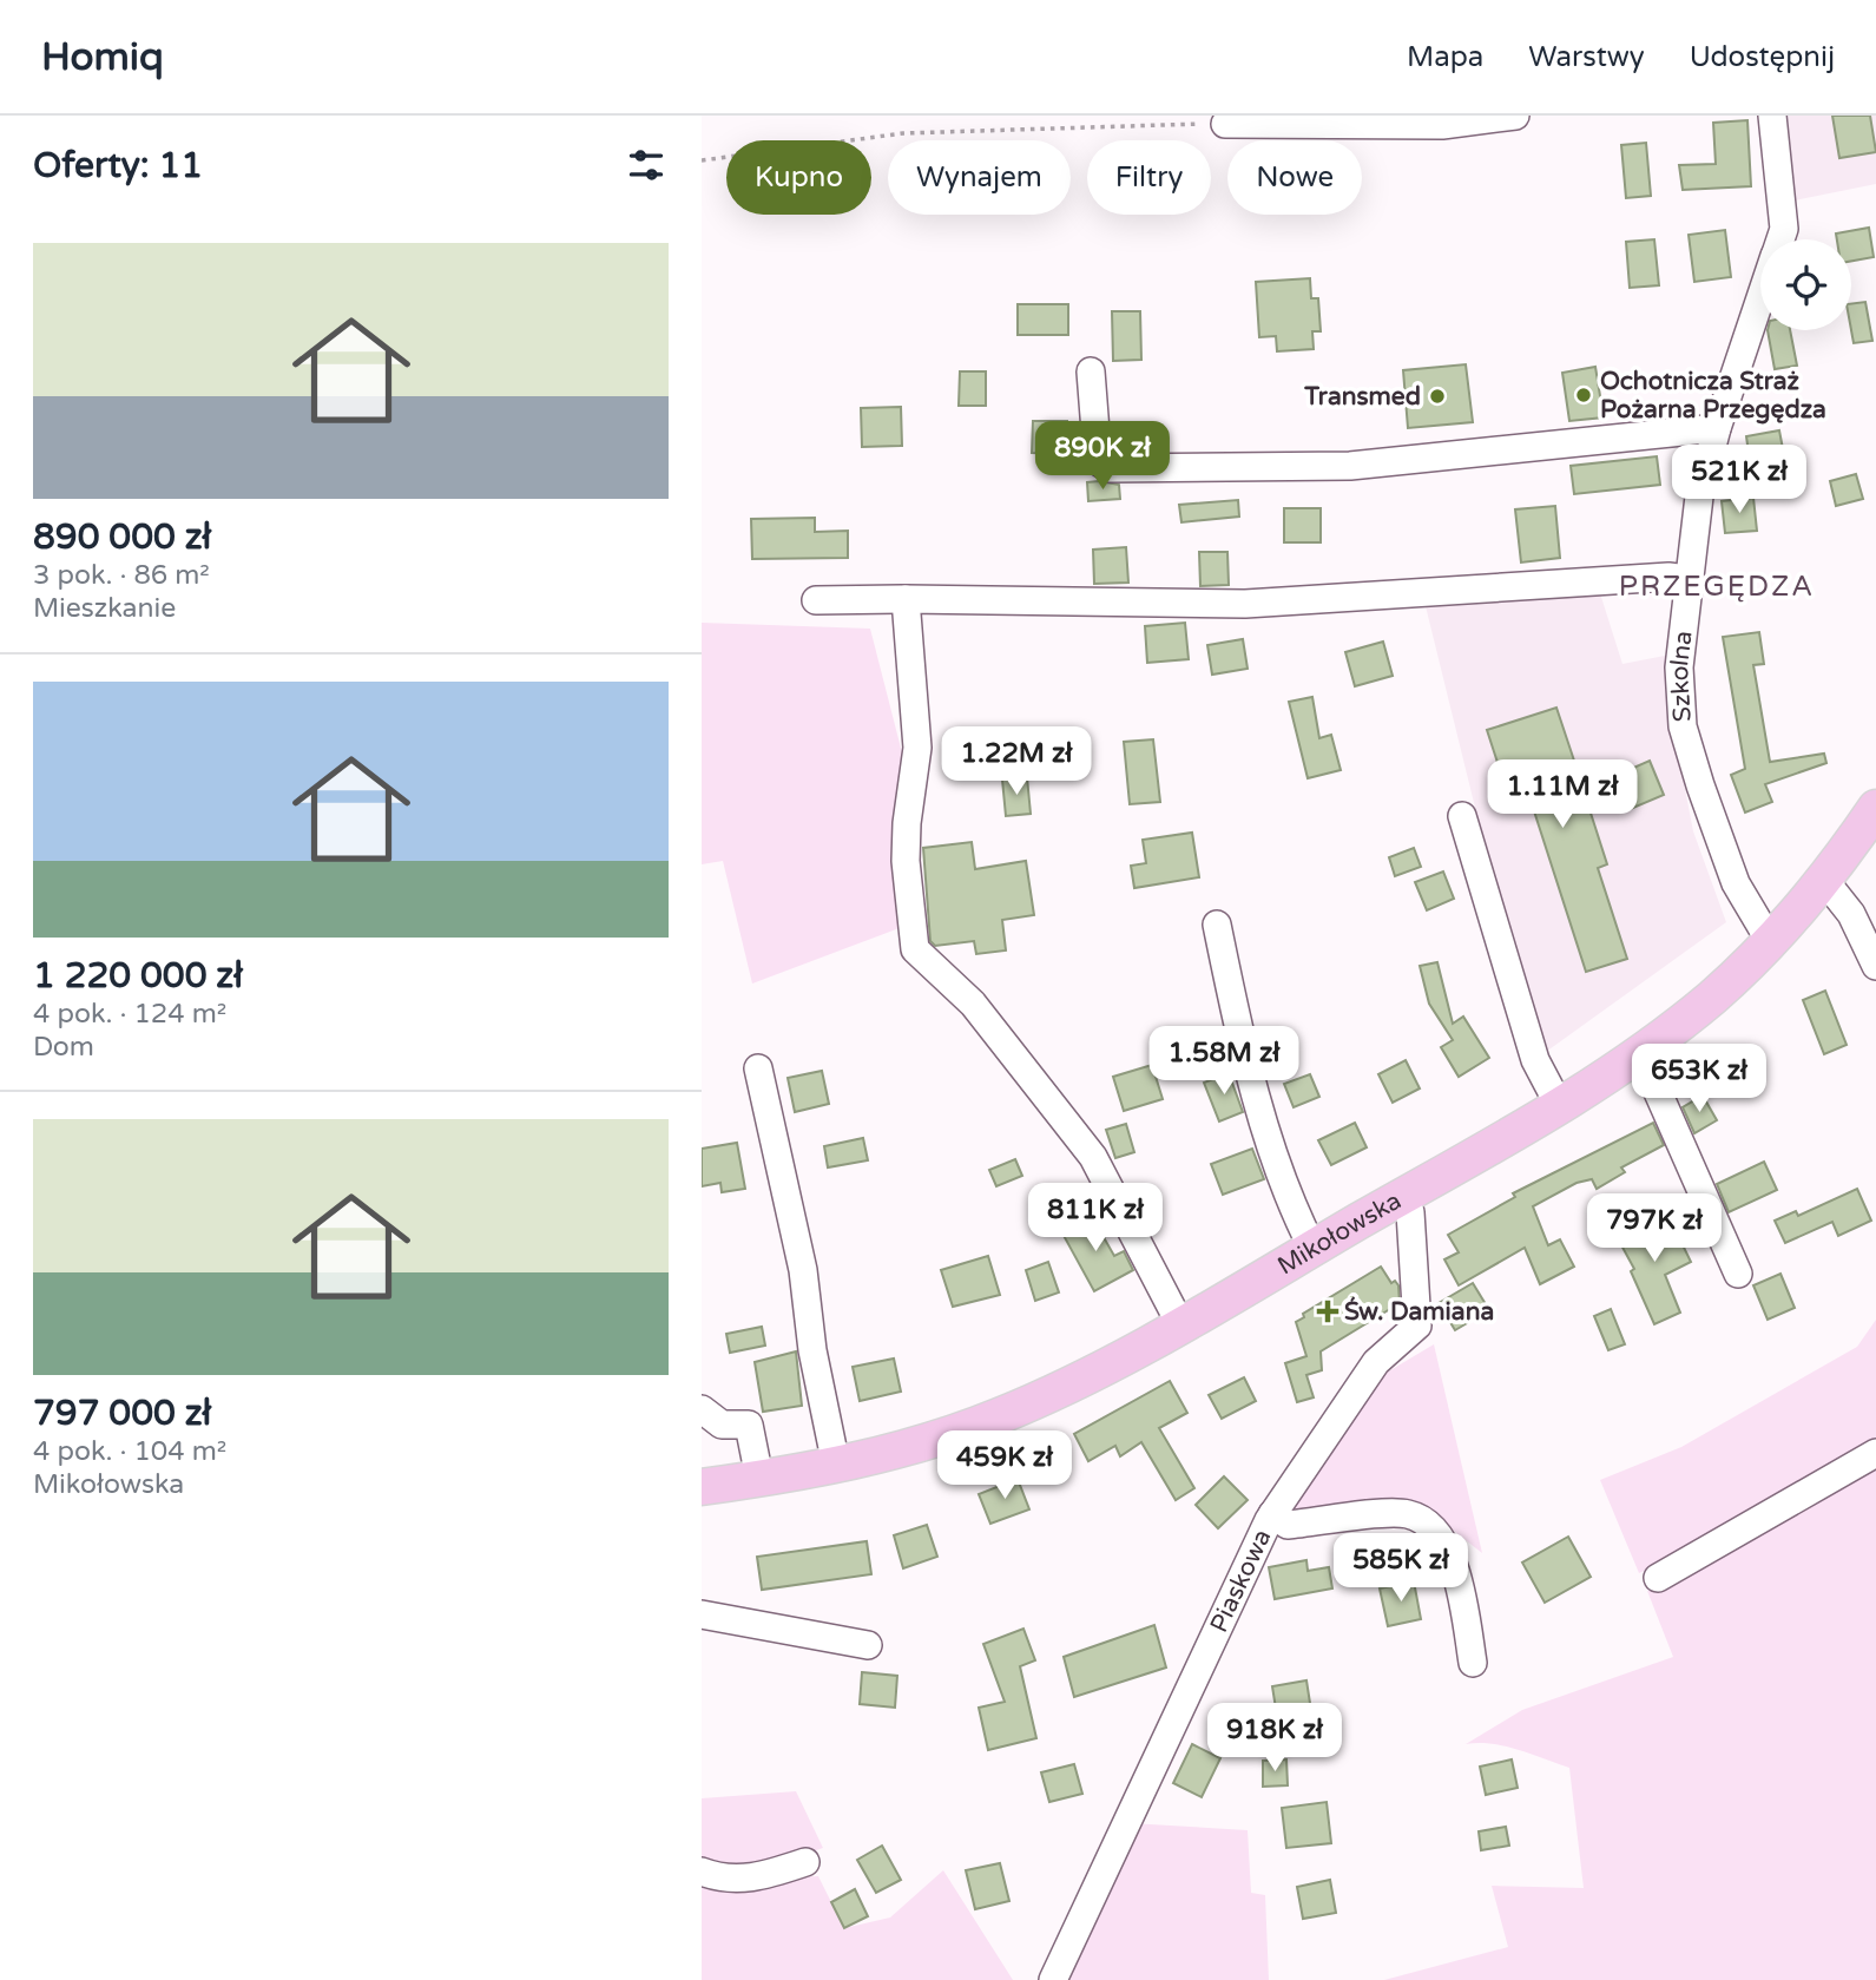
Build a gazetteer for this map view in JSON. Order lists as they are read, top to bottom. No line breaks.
{"streets":{"main road":["Mikołowska"],"street":["Szkolna","Piaskowa"]},"crossings":[["Szkolna","Mikołowska"],["Mikołowska","Piaskowa"]],"districts":["PRZEGĘDZA"],"places":{"other":["Ochotnicza Straż Pożarna Przegędza","Transmed"],"health":["Św. Damiana"]},"page":{"header":"Homiq","nav":["Mapa","Warstwy","Udostępnij"],"heading":"Oferty: 11","chip":["Kupno","Wynajem","Filtry","Nowe"],"list":[{"name":"890 000 zł","note":"3 pok. · 86 m² · Mieszkanie"},{"name":"1 220 000 zł","note":"4 pok. · 124 m² · Dom"},{"name":"797 000 zł","note":"4 pok. · 104 m² · Mikołowska"}],"price":["890K zł","521K zł","1.22M zł","1.11M zł","1.58M zł","653K zł","811K zł","797K zł","459K zł","585K zł","918K zł"]}}
